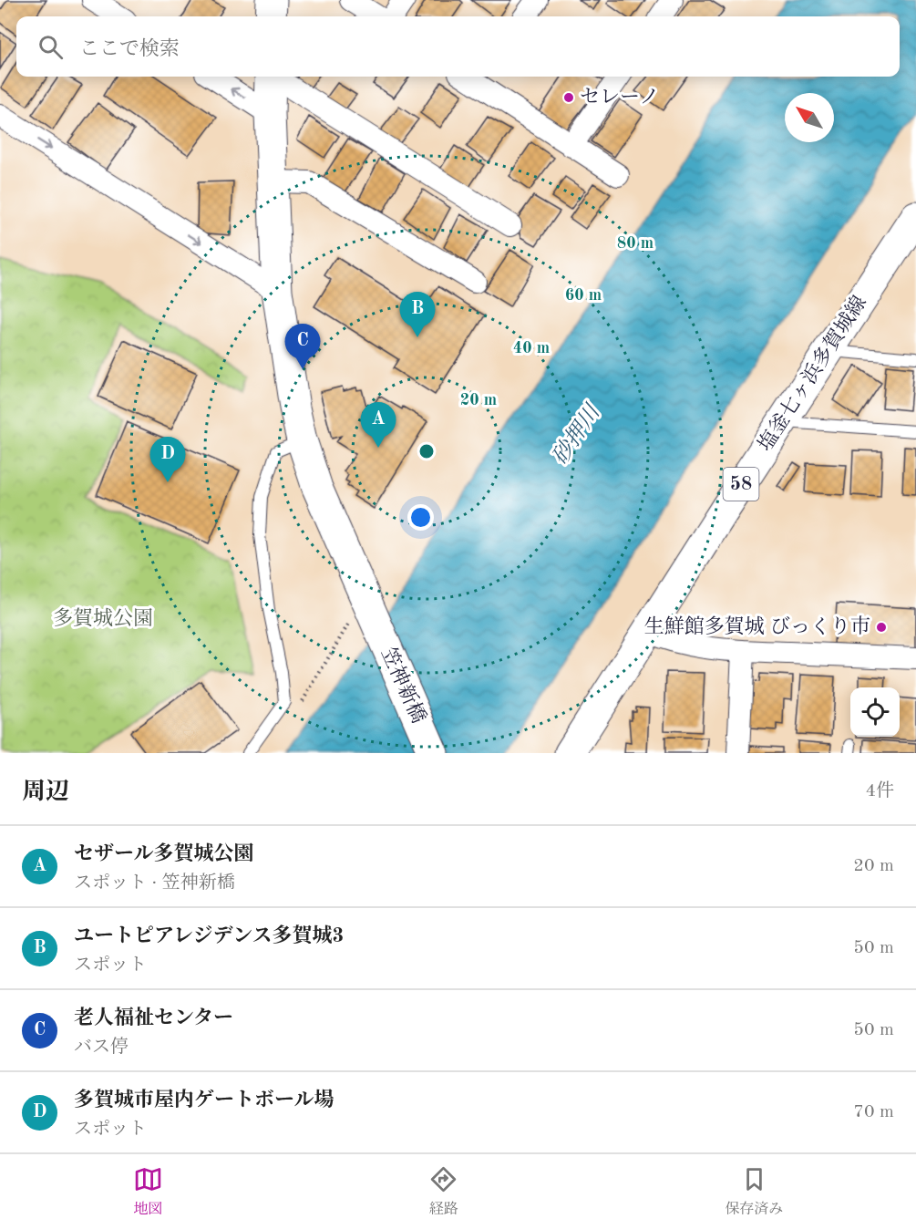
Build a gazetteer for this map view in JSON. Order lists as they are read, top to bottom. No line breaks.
{"streets":{"street":["塩釜七ヶ浜多賀城線","58","笠神新橋"]},"water":["砂押川"],"parks":["多賀城公園"],"places":["セレーノ","生鮮館多賀城 びっくり市"],"north":"top left","page":{"search":"ここで検索","pins":["B","C","A","D"],"heading":["周辺","4件"],"list":[{"mark":"A","name":"セザール多賀城公園","note":"スポット · 笠神新橋","value":"20 m"},{"mark":"B","name":"ユートピアレジデンス多賀城3","note":"スポット","value":"50 m"},{"mark":"C","name":"老人福祉センター","note":"バス停","value":"50 m"},{"mark":"D","name":"多賀城市屋内ゲートボール場","note":"スポット","value":"70 m"}],"nav":["地図","経路","保存済み"]},"rings":["80 m","60 m","40 m","20 m"]}
